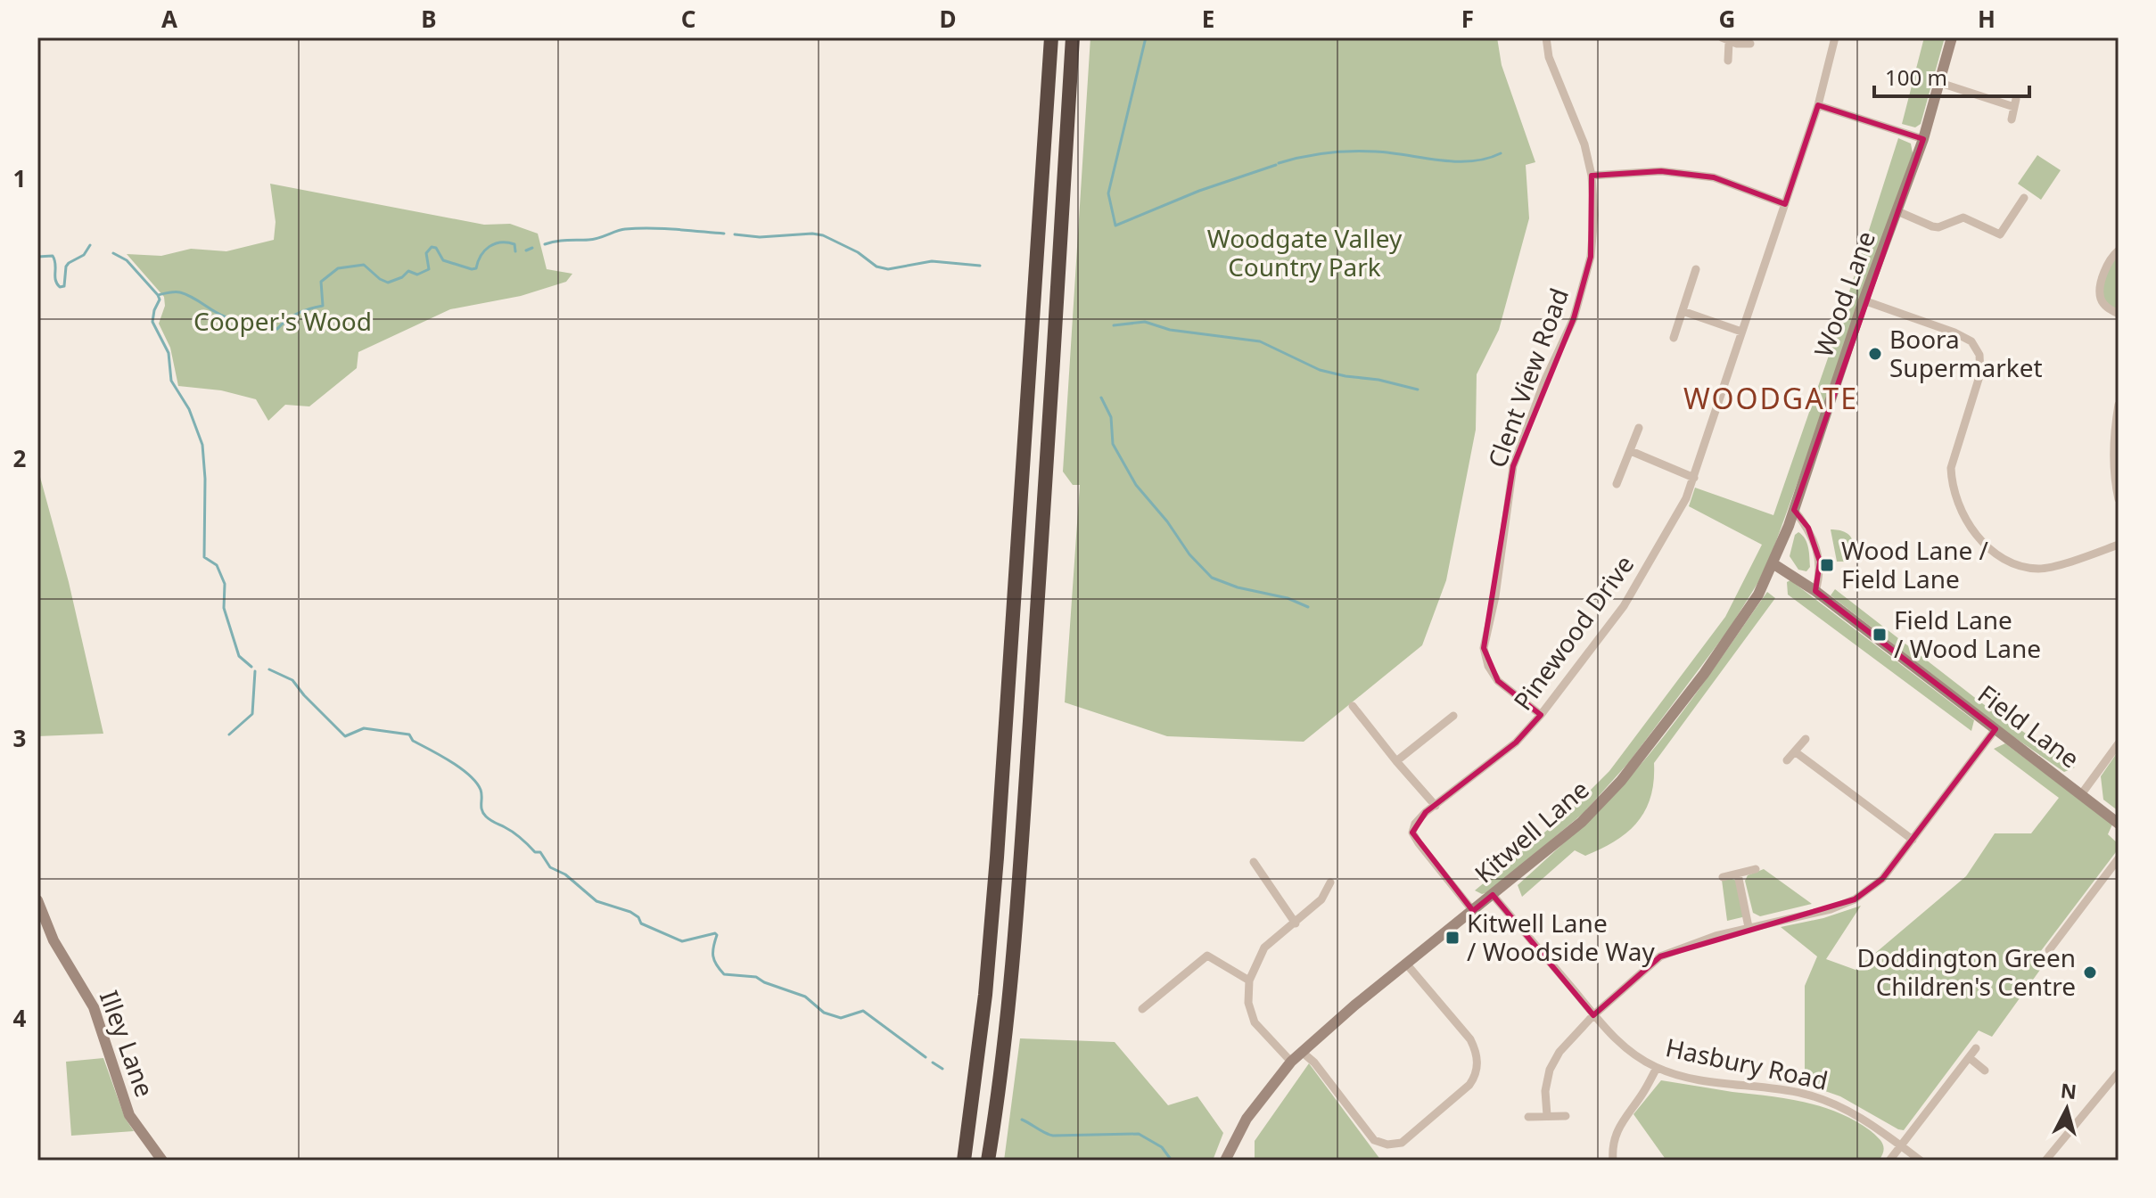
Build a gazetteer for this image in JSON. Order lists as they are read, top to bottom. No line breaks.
{"streets":{"street":["Wood Lane","Clent View Road","Pinewood Drive","Field Lane","Kitwell Lane","Illey Lane","Hasbury Road"]},"crossings":[["Wood Lane","Field Lane"],["Wood Lane","Kitwell Lane"],["Clent View Road","Pinewood Drive"],["Pinewood Drive","Kitwell Lane"],["Field Lane","Kitwell Lane"],["Kitwell Lane","Hasbury Road"]],"districts":["WOODGATE"],"parks":["Woodgate Valley Country Park","Cooper's Wood"],"places":{"other":["Boora Supermarket","Doddington Green Children's Centre"],"transit":["Wood Lane / Field Lane","Field Lane / Wood Lane","Kitwell Lane / Woodside Way"]},"scale_bar":"100 m","north":"top","grid":{"columns":["A","B","C","D","E","F","G","H"],"rows":["1","2","3","4"]}}
